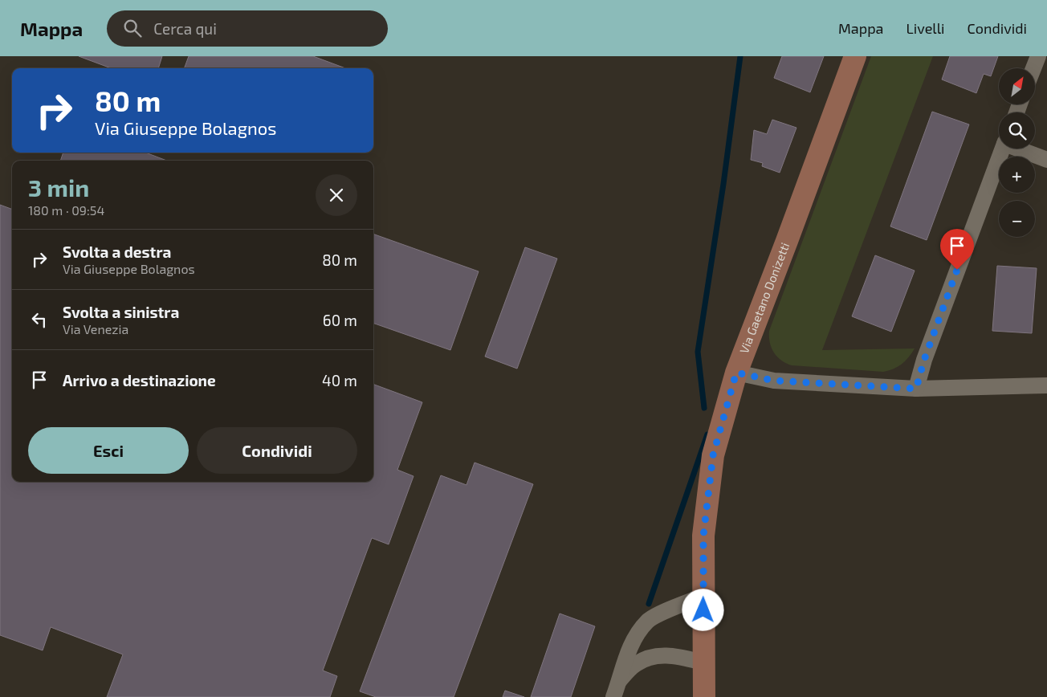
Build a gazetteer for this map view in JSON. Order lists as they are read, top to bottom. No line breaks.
{"streets":{"main road":["Via Gaetano Donizetti"]},"north":"top right","page":{"header":"Mappa","search":"Cerca qui","nav":["Mappa","Livelli","Condividi"],"map_buttons":["+","−"],"turn":["80 m","Via Giuseppe Bolagnos"],"heading":["3 min","180 m · 09:54"],"list":[{"name":"Svolta a destra","note":"Via Giuseppe Bolagnos","value":"80 m"},{"name":"Svolta a sinistra","note":"Via Venezia","value":"60 m"},{"name":"Arrivo a destinazione","value":"40 m"}],"buttons":["Esci","Condividi"]}}
